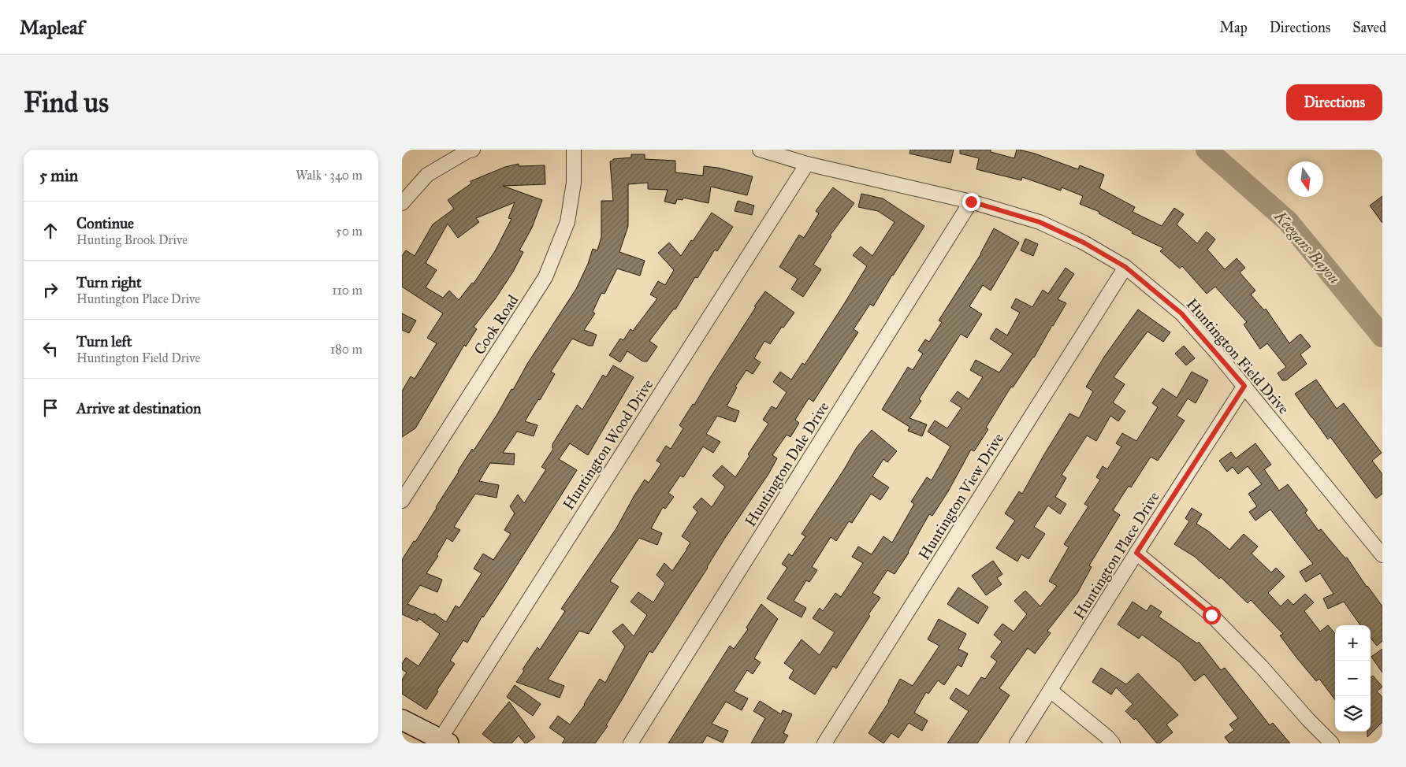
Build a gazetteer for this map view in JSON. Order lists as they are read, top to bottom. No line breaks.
{"streets":{"street":["Cook Road","Huntington Field Drive","Huntington Wood Drive","Huntington Dale Drive","Huntington View Drive","Huntington Place Drive"]},"crossings":[["Huntington Field Drive","Huntington Wood Drive"],["Huntington Field Drive","Huntington Dale Drive"],["Huntington Field Drive","Huntington View Drive"],["Huntington Field Drive","Huntington Place Drive"]],"water":["Keegans Bayou"],"north":"bottom","page":{"header":"Mapleaf","nav":["Map","Directions","Saved"],"buttons":"Directions","title":"Find us","heading":["5 min","Walk · 340 m"],"list":[["Continue","Hunting Brook Drive","50 m"],["Turn right","Huntington Place Drive","110 m"],["Turn left","Huntington Field Drive","180 m"],"Arrive at destination"],"map_buttons":["+","−"]}}
